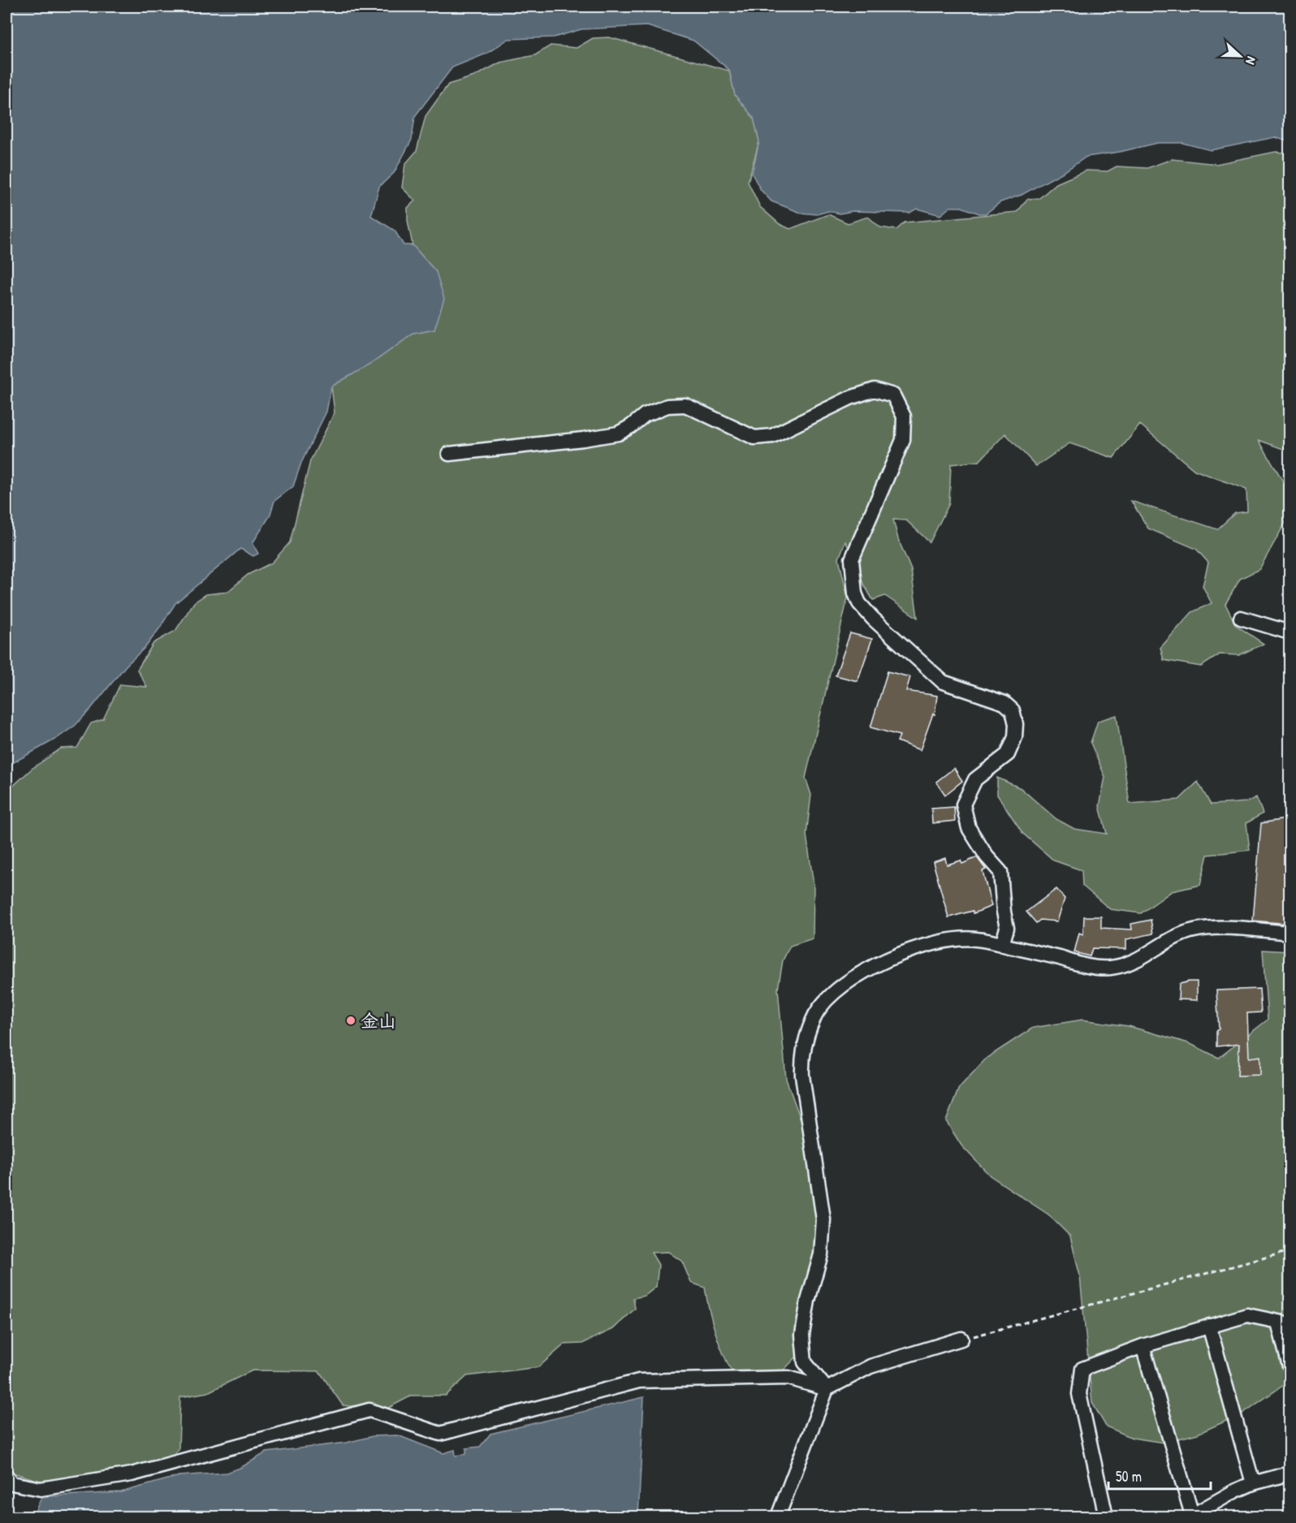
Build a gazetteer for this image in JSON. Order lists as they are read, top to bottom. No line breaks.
{"places":["金山"],"scale_bar":"50 m","north":"right"}
